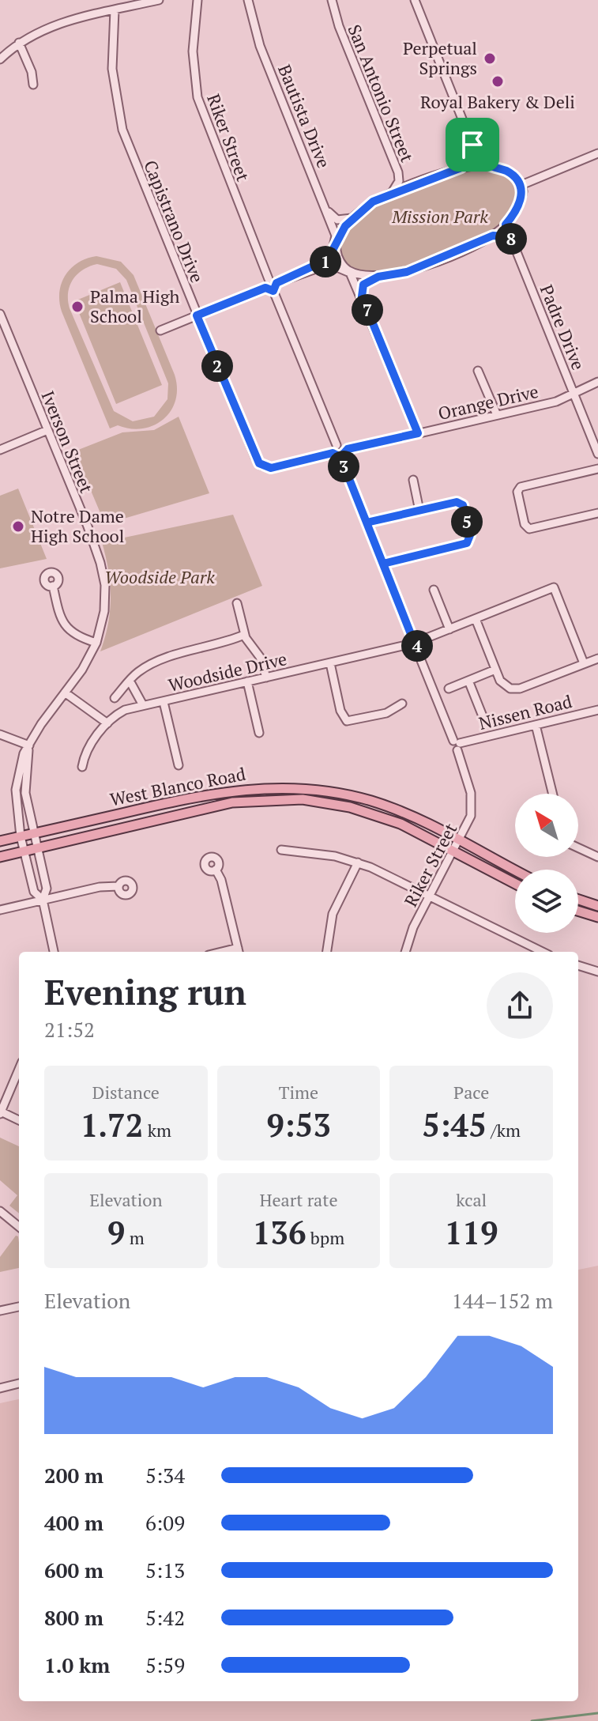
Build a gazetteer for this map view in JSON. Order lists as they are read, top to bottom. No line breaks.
{"streets":{"main road":["West Blanco Road"],"street":["San Antonio Street","Bautista Drive","Riker Street","Capistrano Drive","Padre Drive","Orange Drive","Iverson Street","Woodside Drive","Nissen Road"]},"crossings":[["Riker Street","Capistrano Drive"],["Riker Street","Orange Drive"],["Riker Street","Woodside Drive"],["Riker Street","Nissen Road"],["Riker Street","West Blanco Road"],["Padre Drive","Orange Drive"],["Iverson Street","West Blanco Road"]],"parks":["Mission Park","Woodside Park"],"places":["Perpetual Springs","Royal Bakery & Deli","Palma High School","Notre Dame High School"],"north":"top left","page":{"pins":["8","1","7","2","3","5","4"],"heading":["Evening run","21:52"],"stats":[["Distance","1.72 km"],["Time","9:53"],["Pace","5:45 /km"],["Elevation","9 m"],["Heart rate","136 bpm"],["kcal","119"]],"chart":["Elevation","144–152 m"],"list":[{"name":"200 m","note":"5:34"},{"name":"400 m","note":"6:09"},{"name":"600 m","note":"5:13"},{"name":"800 m","note":"5:42"},{"name":"1.0 km","note":"5:59"}]}}
